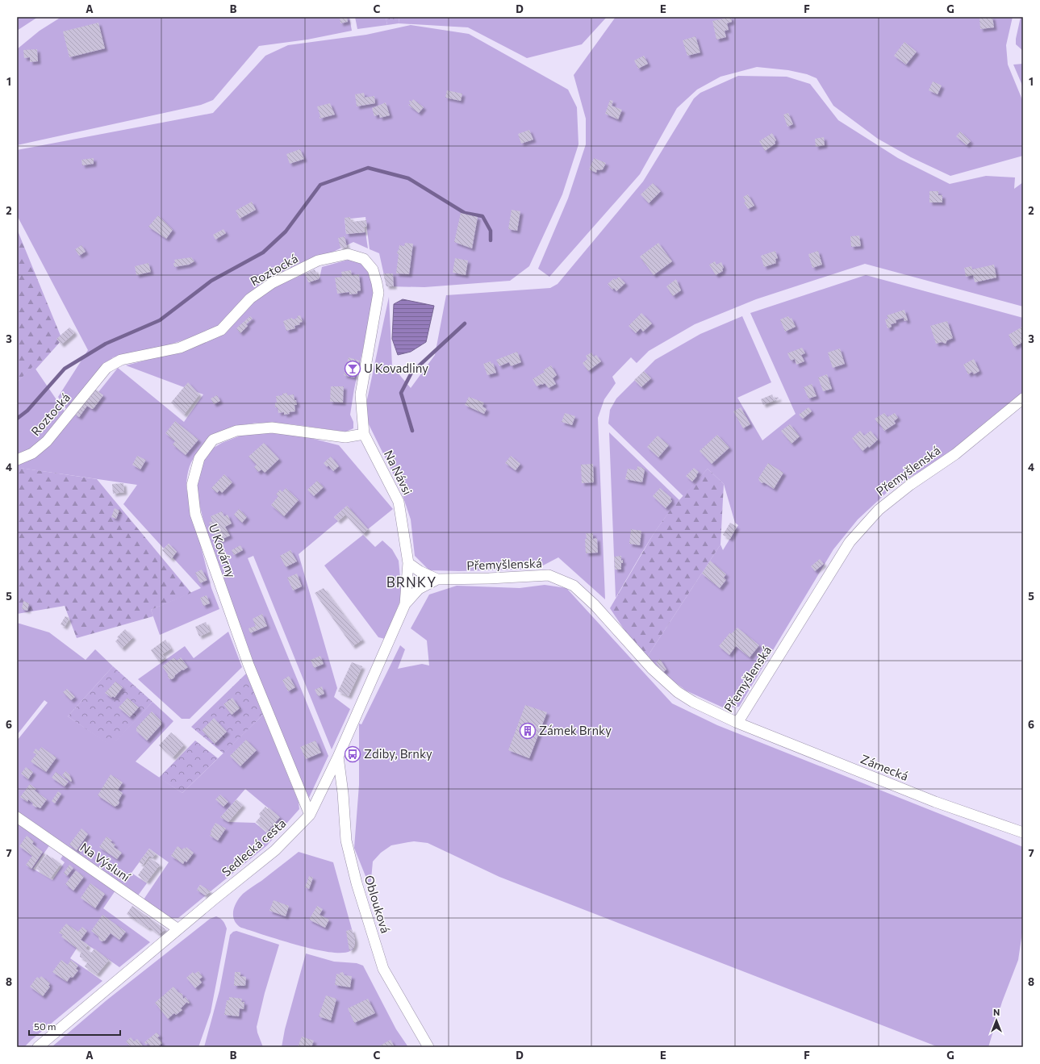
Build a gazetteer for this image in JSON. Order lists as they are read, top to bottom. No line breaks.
{"streets":{"street":["Roztocká","Přemyšlenská","Na Návsi","U Kovárny","Zámecká","Sedlecká cesta","Na Výsluní","Oblouková"]},"crossings":[["Roztocká","Na Návsi"],["Roztocká","U Kovárny"],["Přemyšlenská","Zámecká"],["Na Návsi","U Kovárny"],["Na Návsi","Sedlecká cesta"],["U Kovárny","Sedlecká cesta"],["Sedlecká cesta","Na Výsluní"],["Sedlecká cesta","Oblouková"]],"districts":["BRNKY"],"places":{"bar":["U Kovadliny"],"building":["Zámek Brnky"],"bus stop":["Zdiby, Brnky"]},"scale_bar":"50 m","north":"top","grid":{"columns":["A","B","C","D","E","F","G"],"rows":["1","2","3","4","5","6","7","8"]}}
